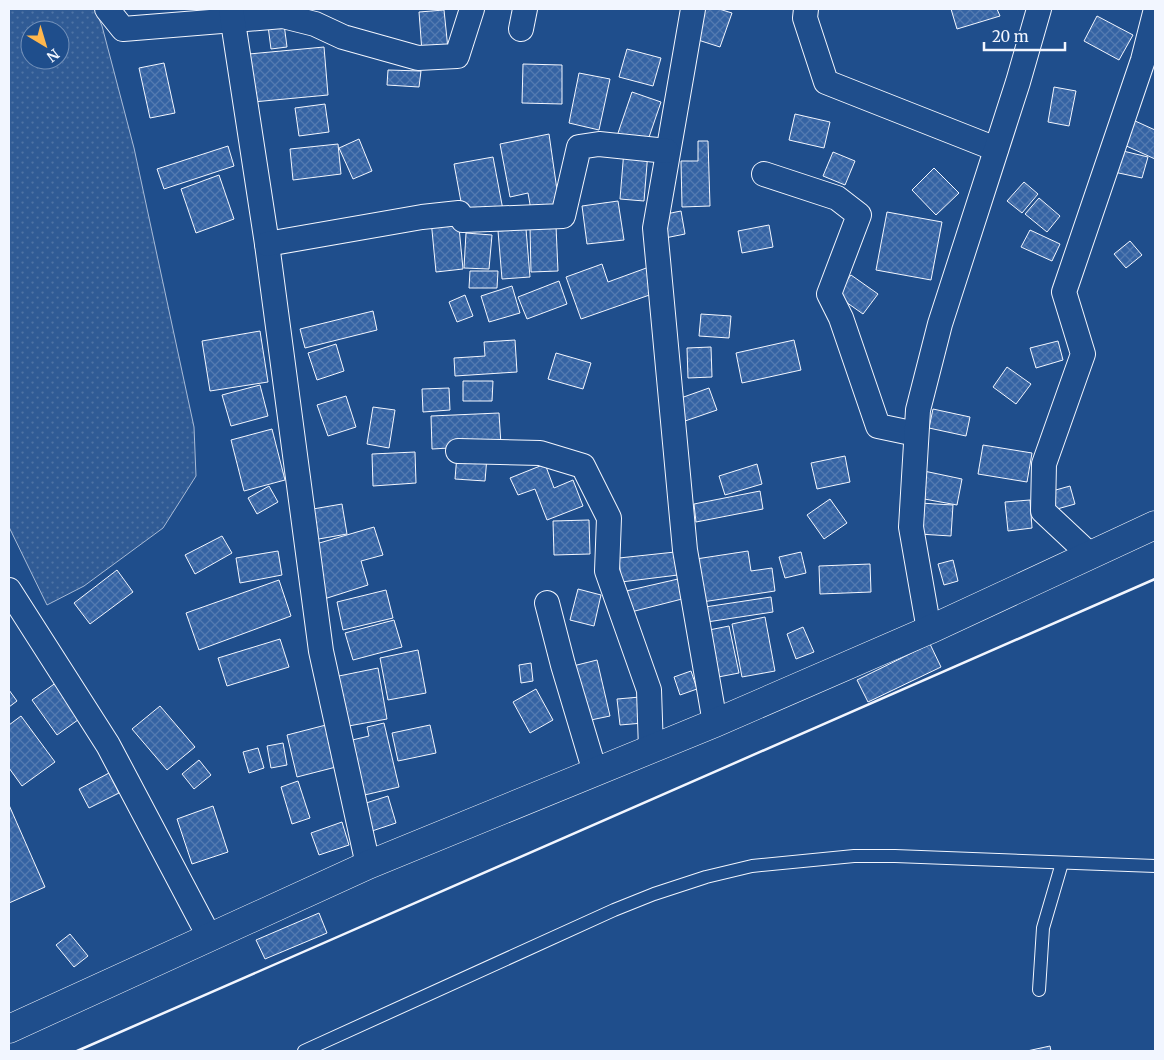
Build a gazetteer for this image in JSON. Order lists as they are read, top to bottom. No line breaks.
{"scale_bar":"20 m","north":"bottom right"}
